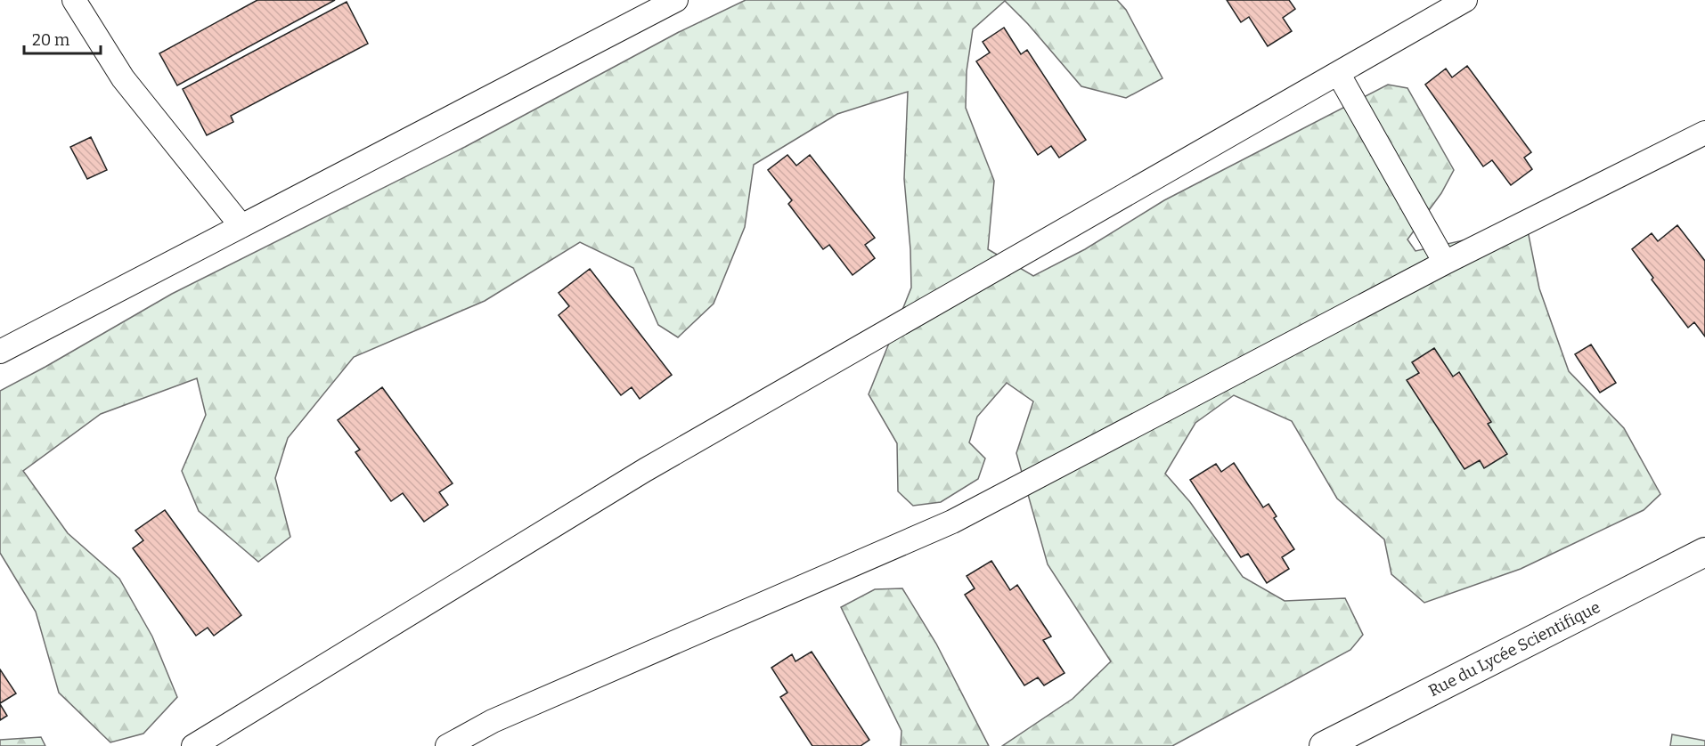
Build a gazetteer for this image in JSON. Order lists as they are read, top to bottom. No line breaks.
{"streets":{"street":["Rue du Lycée Scientifique"]},"scale_bar":"20 m"}
